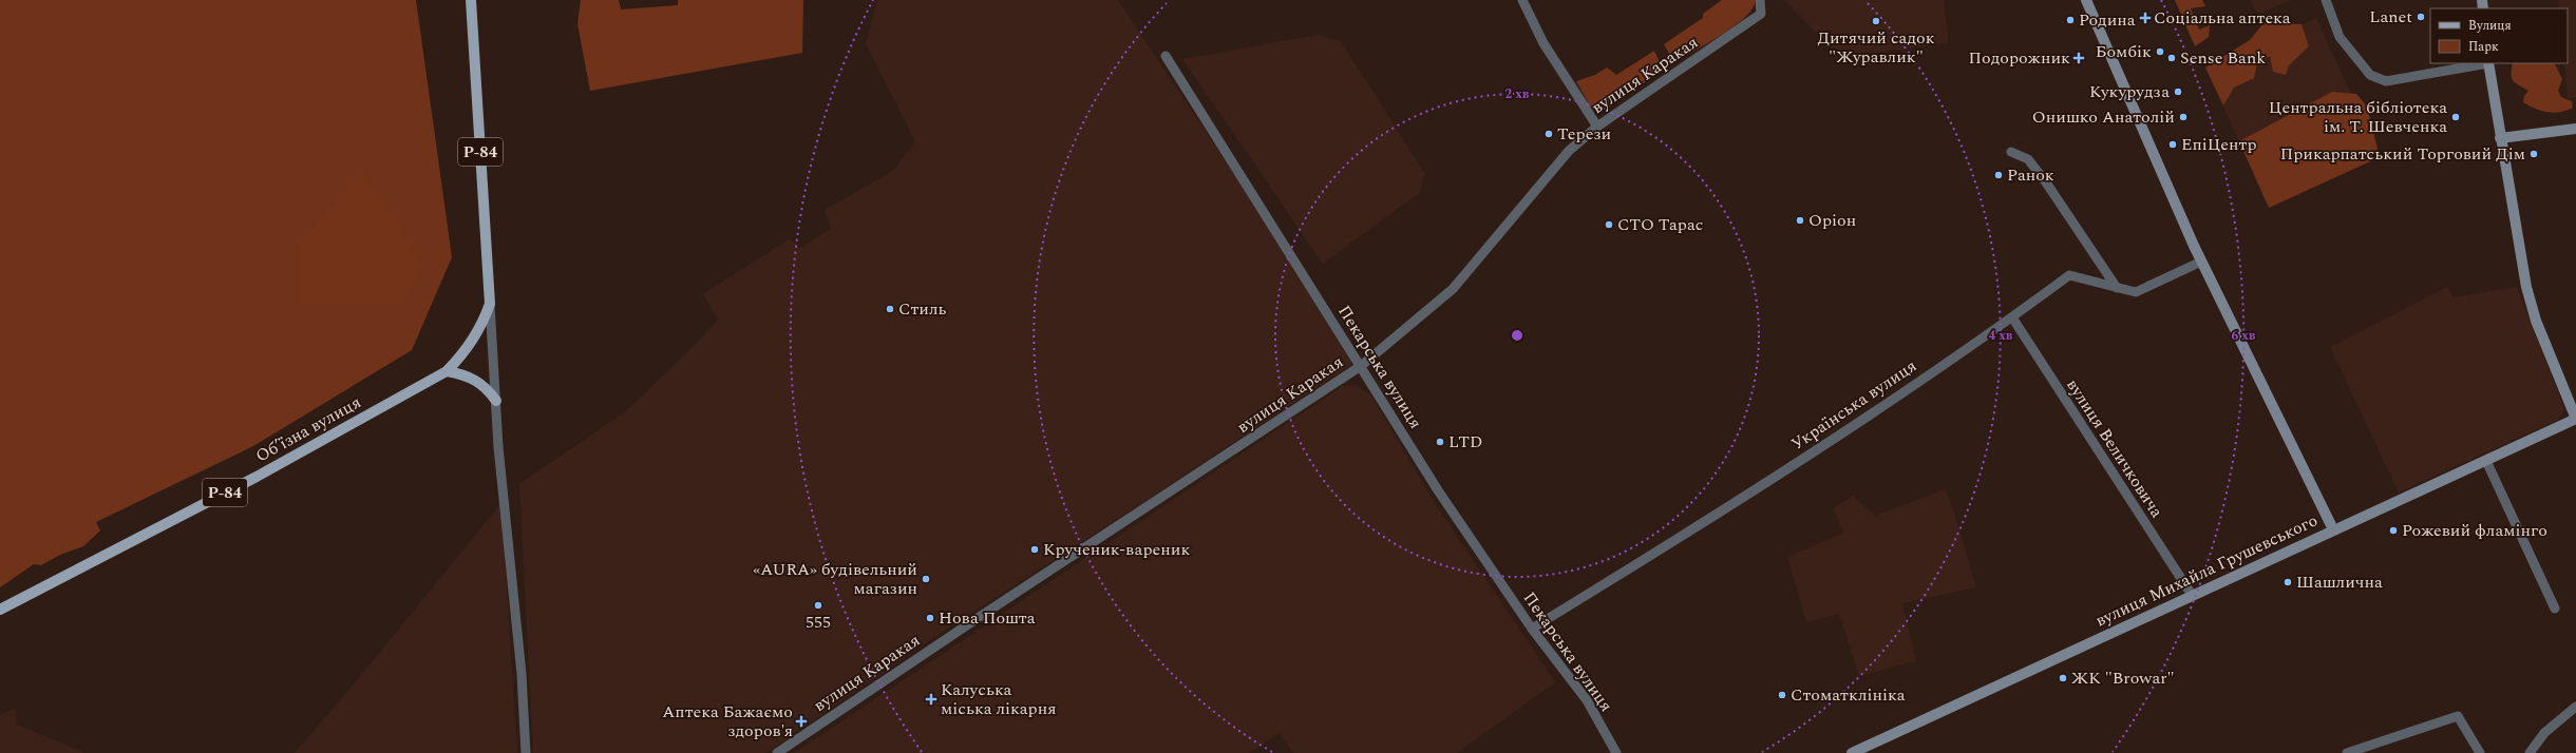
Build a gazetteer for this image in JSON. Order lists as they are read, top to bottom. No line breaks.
{"streets":{"main road":["Р-84","Обʼїзна вулиця","вулиця Михайла Грушевського"],"street":["вулиця Каракая","Пекарська вулиця","Українська вулиця","вулиця Величковича"]},"crossings":[["вулиця Каракая","Пекарська вулиця"],["Пекарська вулиця","Українська вулиця"],["Українська вулиця","вулиця Величковича"],["вулиця Величковича","вулиця Михайла Грушевського"]],"places":{"other":["Lanet","Родина","Дитячий садок \"Журавлик\"","Бомбік","Sense Bank","Кукурудза","Онишко Анатолій","Центральна бібліотека ім. Т. Шевченка","Терези","ЕпіЦентр","Прикарпатський Торговий Дім","Ранок","Оріон","СТО Тарас","Стиль","LTD","Рожевий фламінго","Крученик-вареник","«AURA» будівельний магазин","Шашлична","555","Нова Пошта","ЖК \"Browar\"","Стоматклініка"],"health":["Соціальна аптека","Подорожник","Калуська міська лікарня","Аптека Бажаємо здоров'я"]},"legend":["Вулиця","Парк"],"rings":["2 хв","4 хв","6 хв"]}
